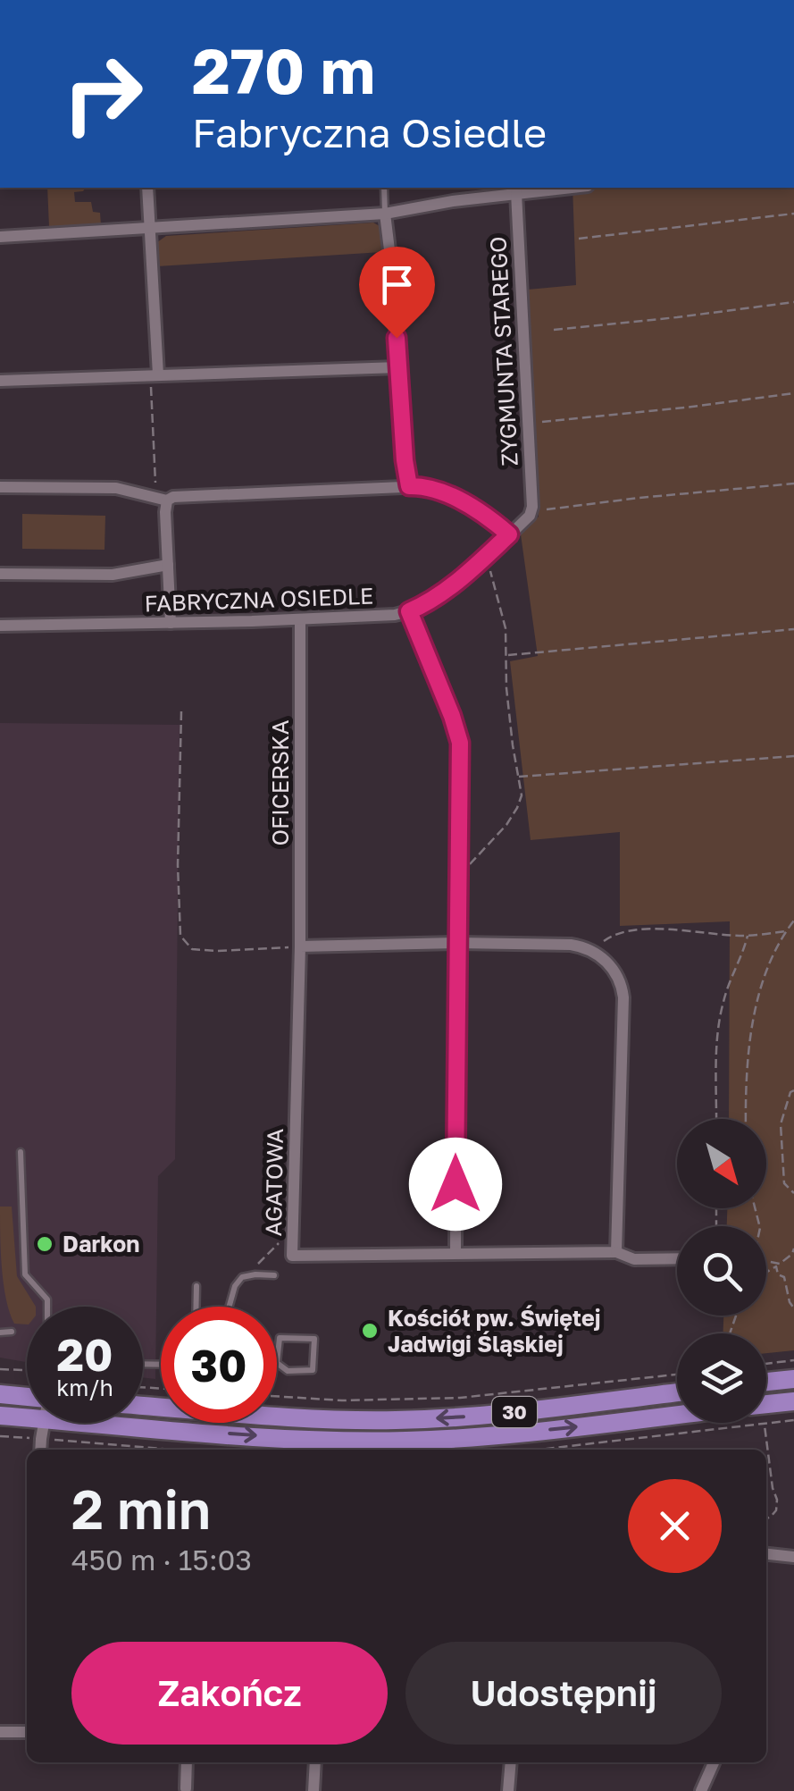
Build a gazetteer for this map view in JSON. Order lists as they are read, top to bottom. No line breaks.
{"streets":{"main road":["30"],"street":["ZYGMUNTA STAREGO","FABRYCZNA OSIEDLE","OFICERSKA","AGATOWA"]},"crossings":[["ZYGMUNTA STAREGO","FABRYCZNA OSIEDLE"],["FABRYCZNA OSIEDLE","OFICERSKA"],["OFICERSKA","AGATOWA"]],"places":["Darkon","Kościół pw. Świętej Jadwigi Śląskiej"],"north":"bottom right","page":{"turn":["270 m","Fabryczna Osiedle"],"speed":"20 km/h","limit":"30","heading":["2 min","450 m · 15:03"],"buttons":["Zakończ","Udostępnij"]}}
